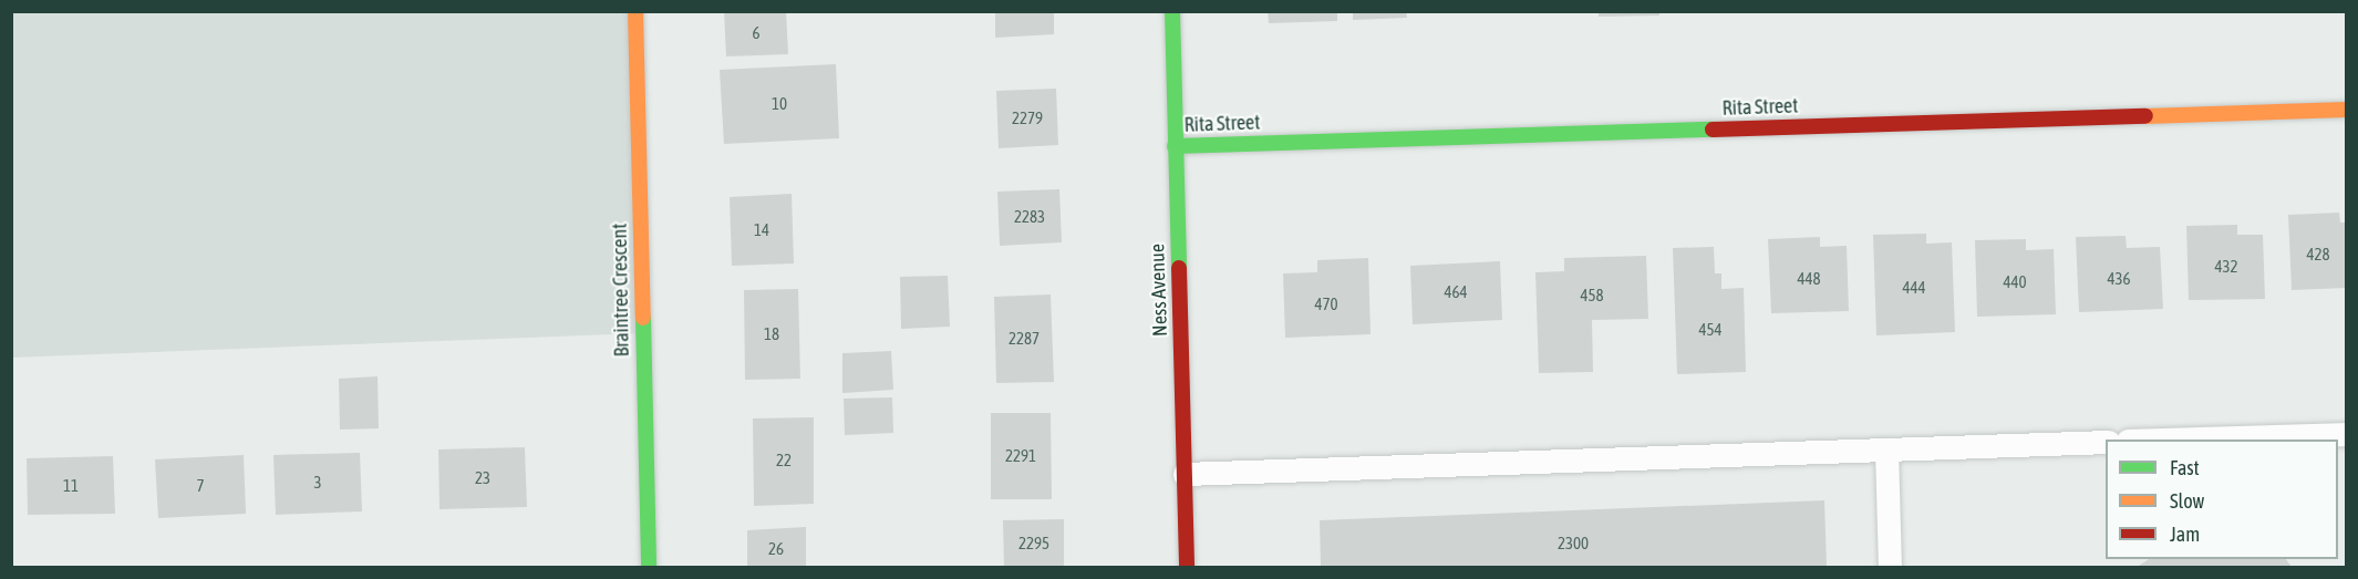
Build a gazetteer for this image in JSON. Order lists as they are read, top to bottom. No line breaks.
{"streets":{"street":["Rita Street","Braintree Crescent","Ness Avenue"]},"crossings":[["Rita Street","Ness Avenue"]],"house_numbers":["6","10","2279","2283","14","428","432","448","436","440","444","464","458","470","454","18","2287","2291","22","23","3","11","7","2295","2300","26"],"legend":["Fast","Slow","Jam"]}
